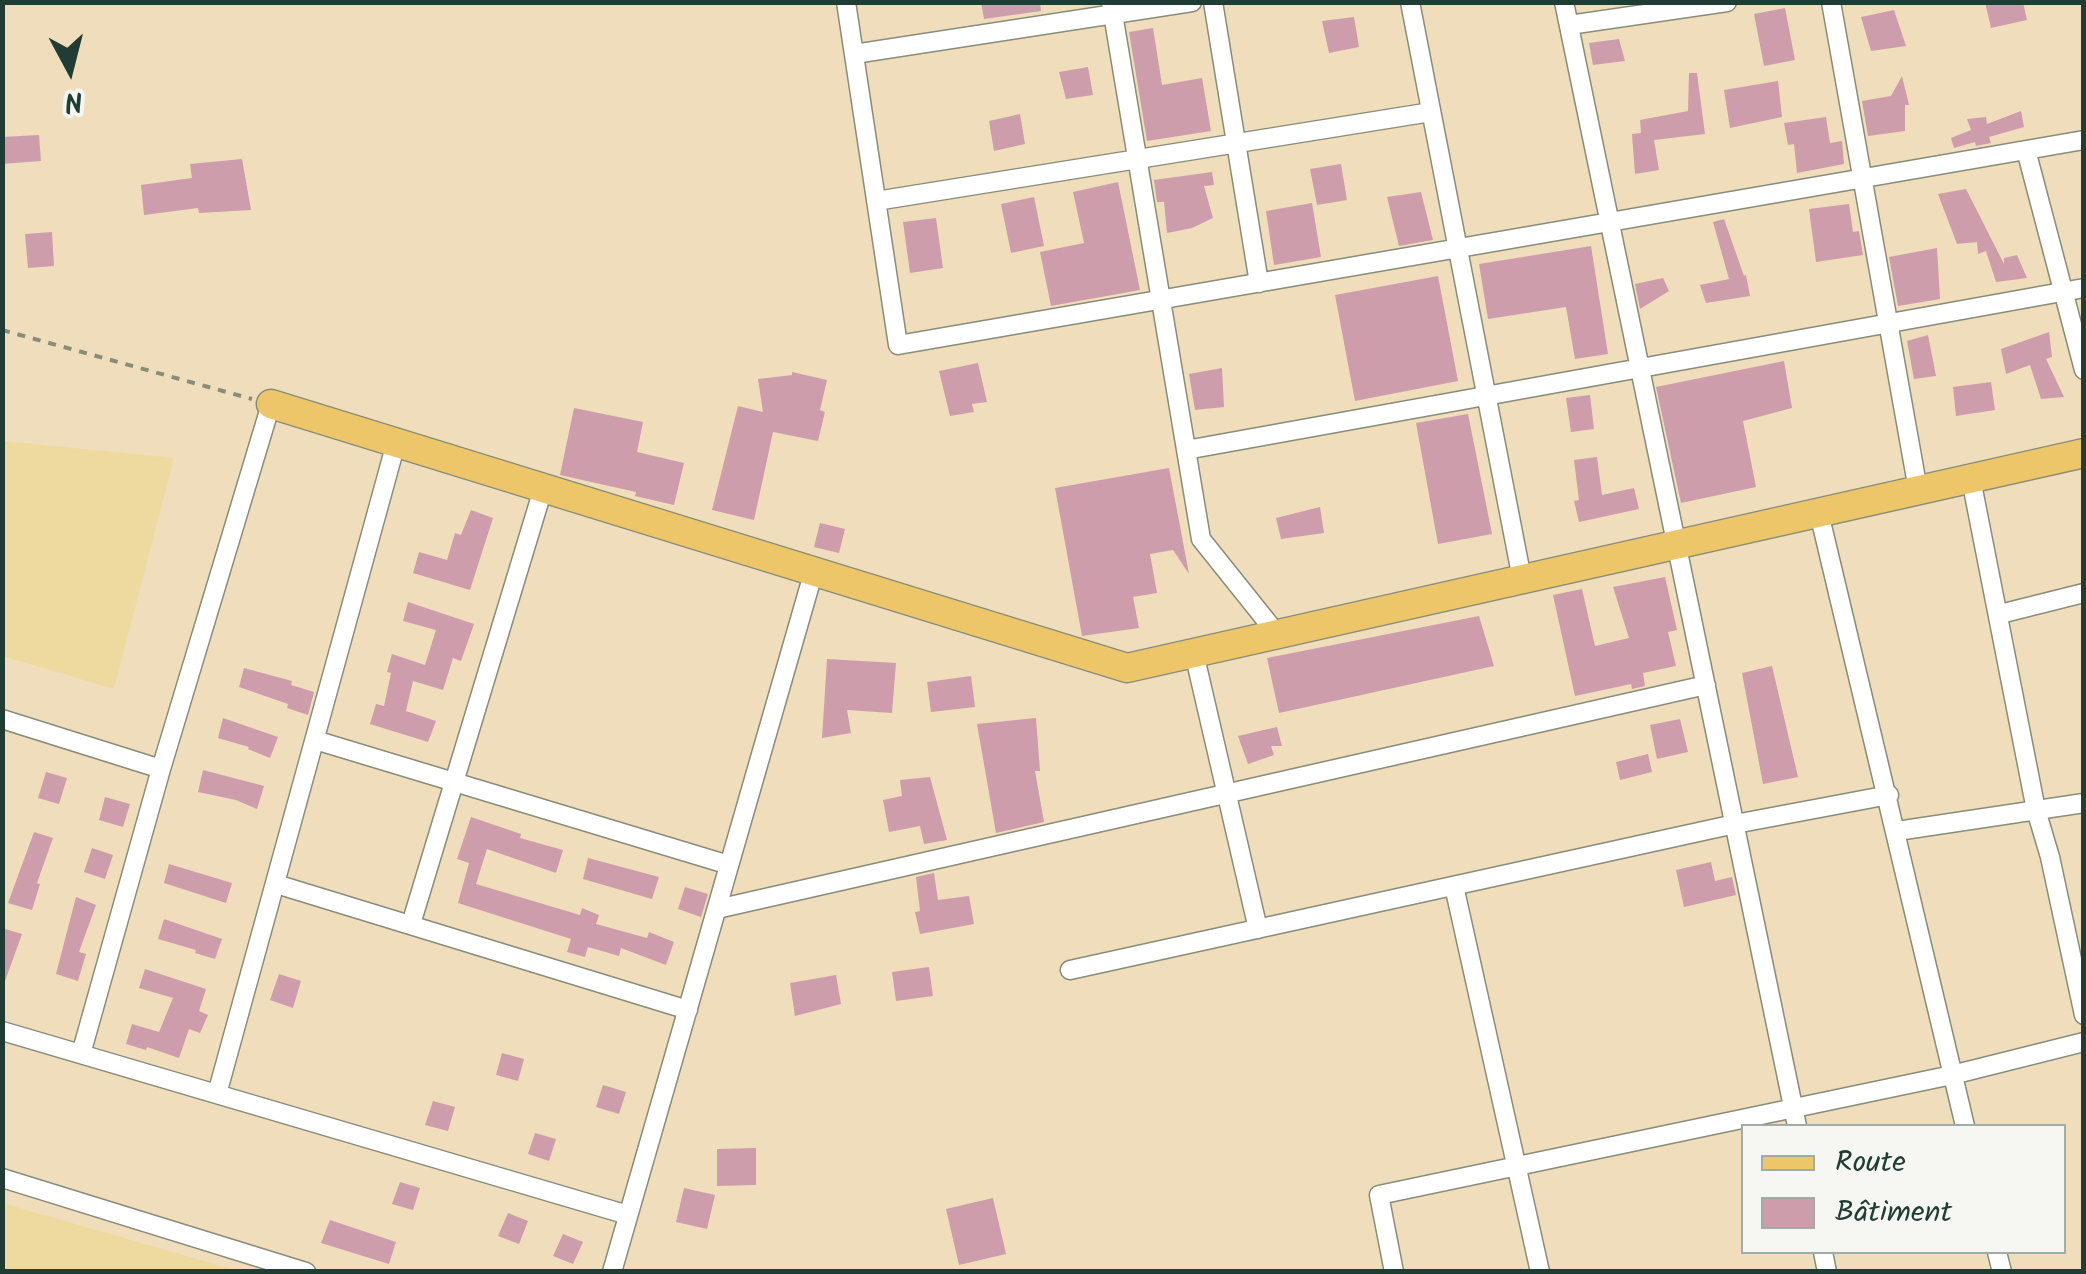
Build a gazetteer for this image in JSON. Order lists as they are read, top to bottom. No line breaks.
{"legend":["Route","Bâtiment"],"north":"bottom"}
